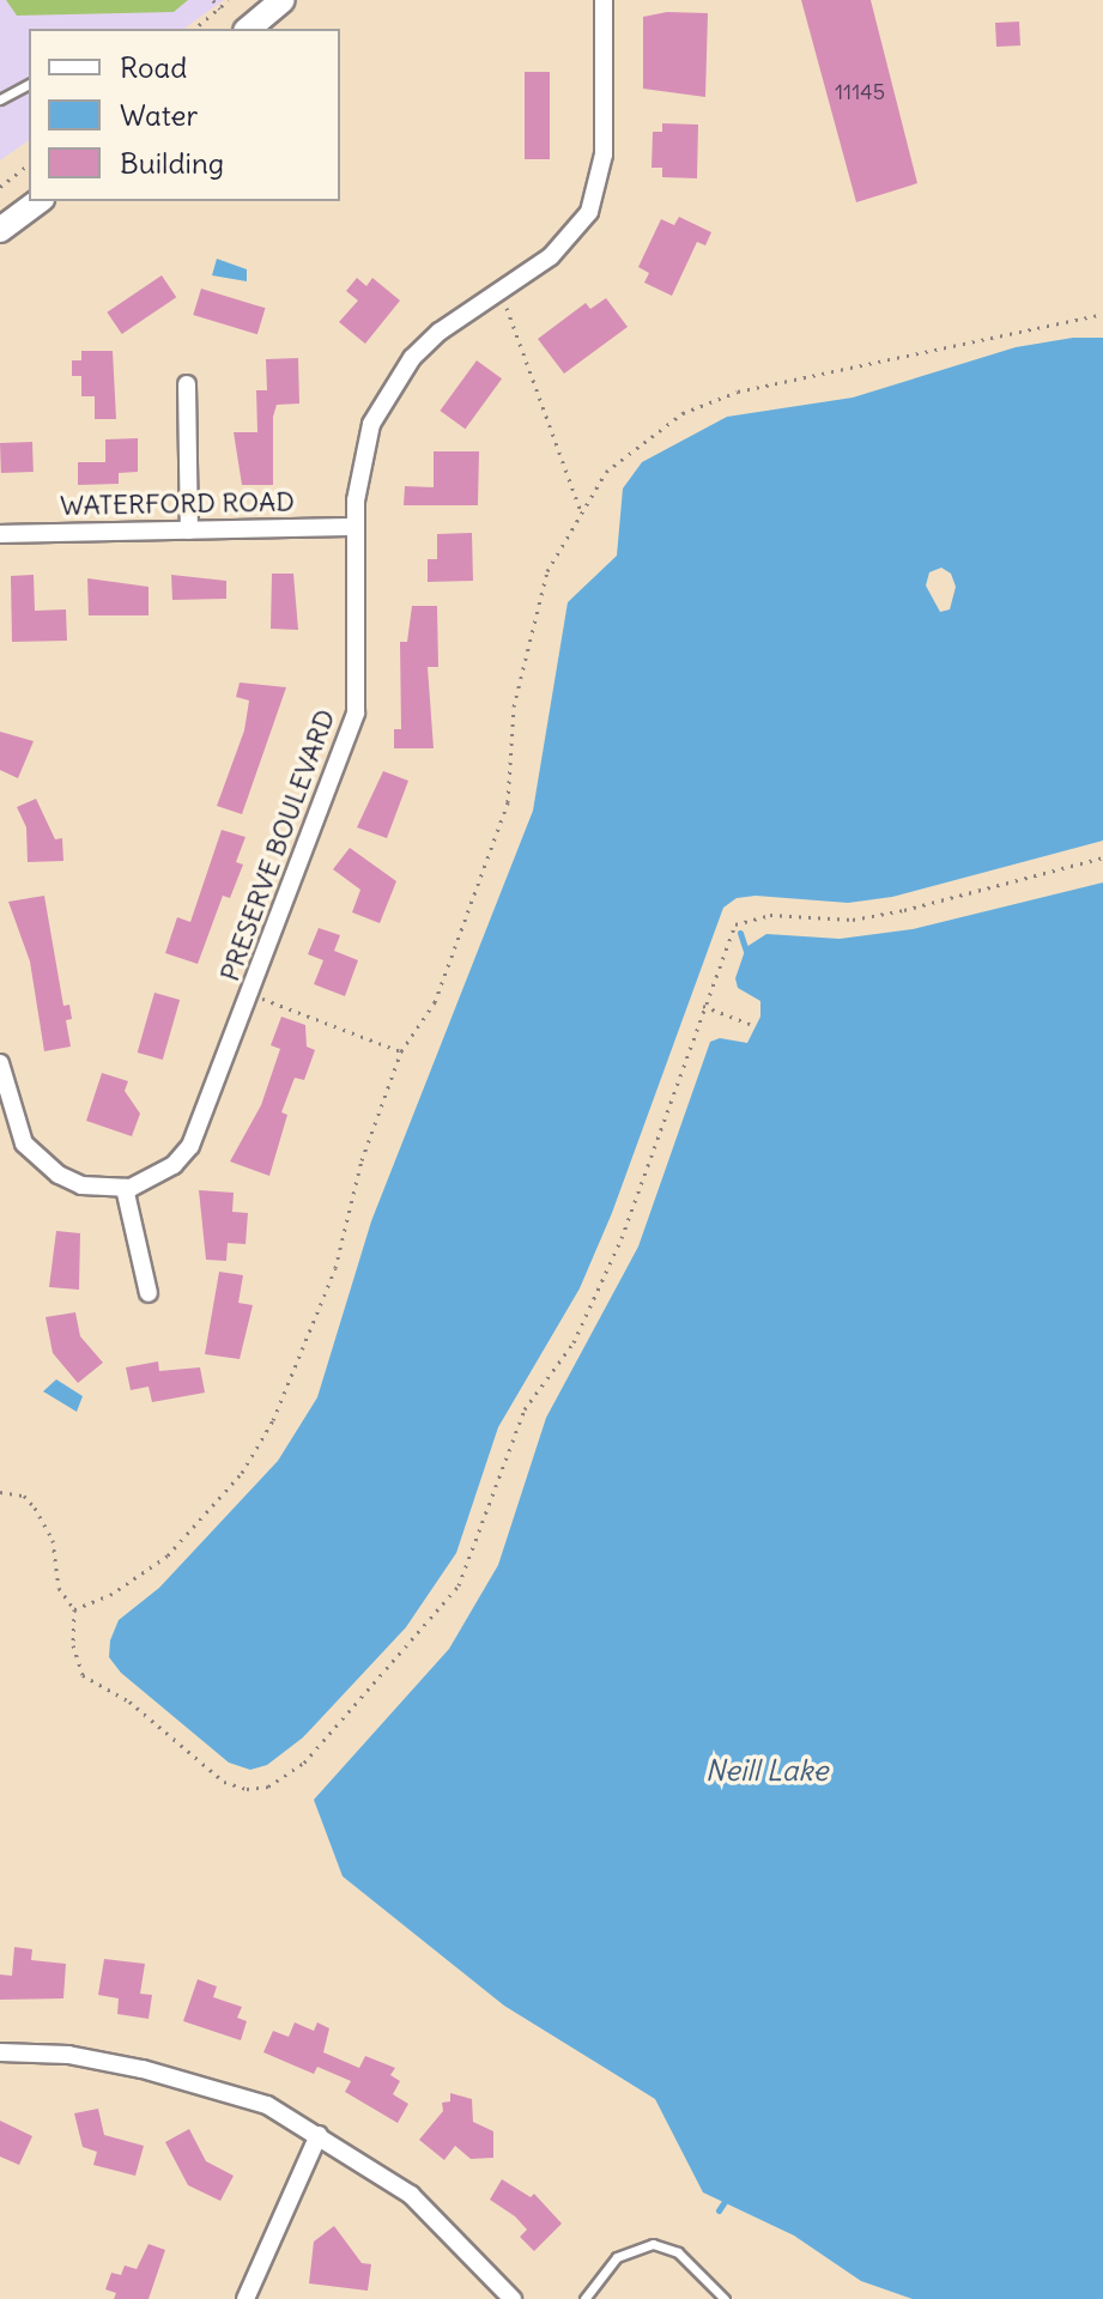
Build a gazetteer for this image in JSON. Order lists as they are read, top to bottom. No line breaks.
{"streets":{"street":["WATERFORD ROAD","PRESERVE BOULEVARD"]},"crossings":[["WATERFORD ROAD","PRESERVE BOULEVARD"]],"water":["Neill Lake"],"house_numbers":["11145"],"legend":["Road","Water","Building"]}
